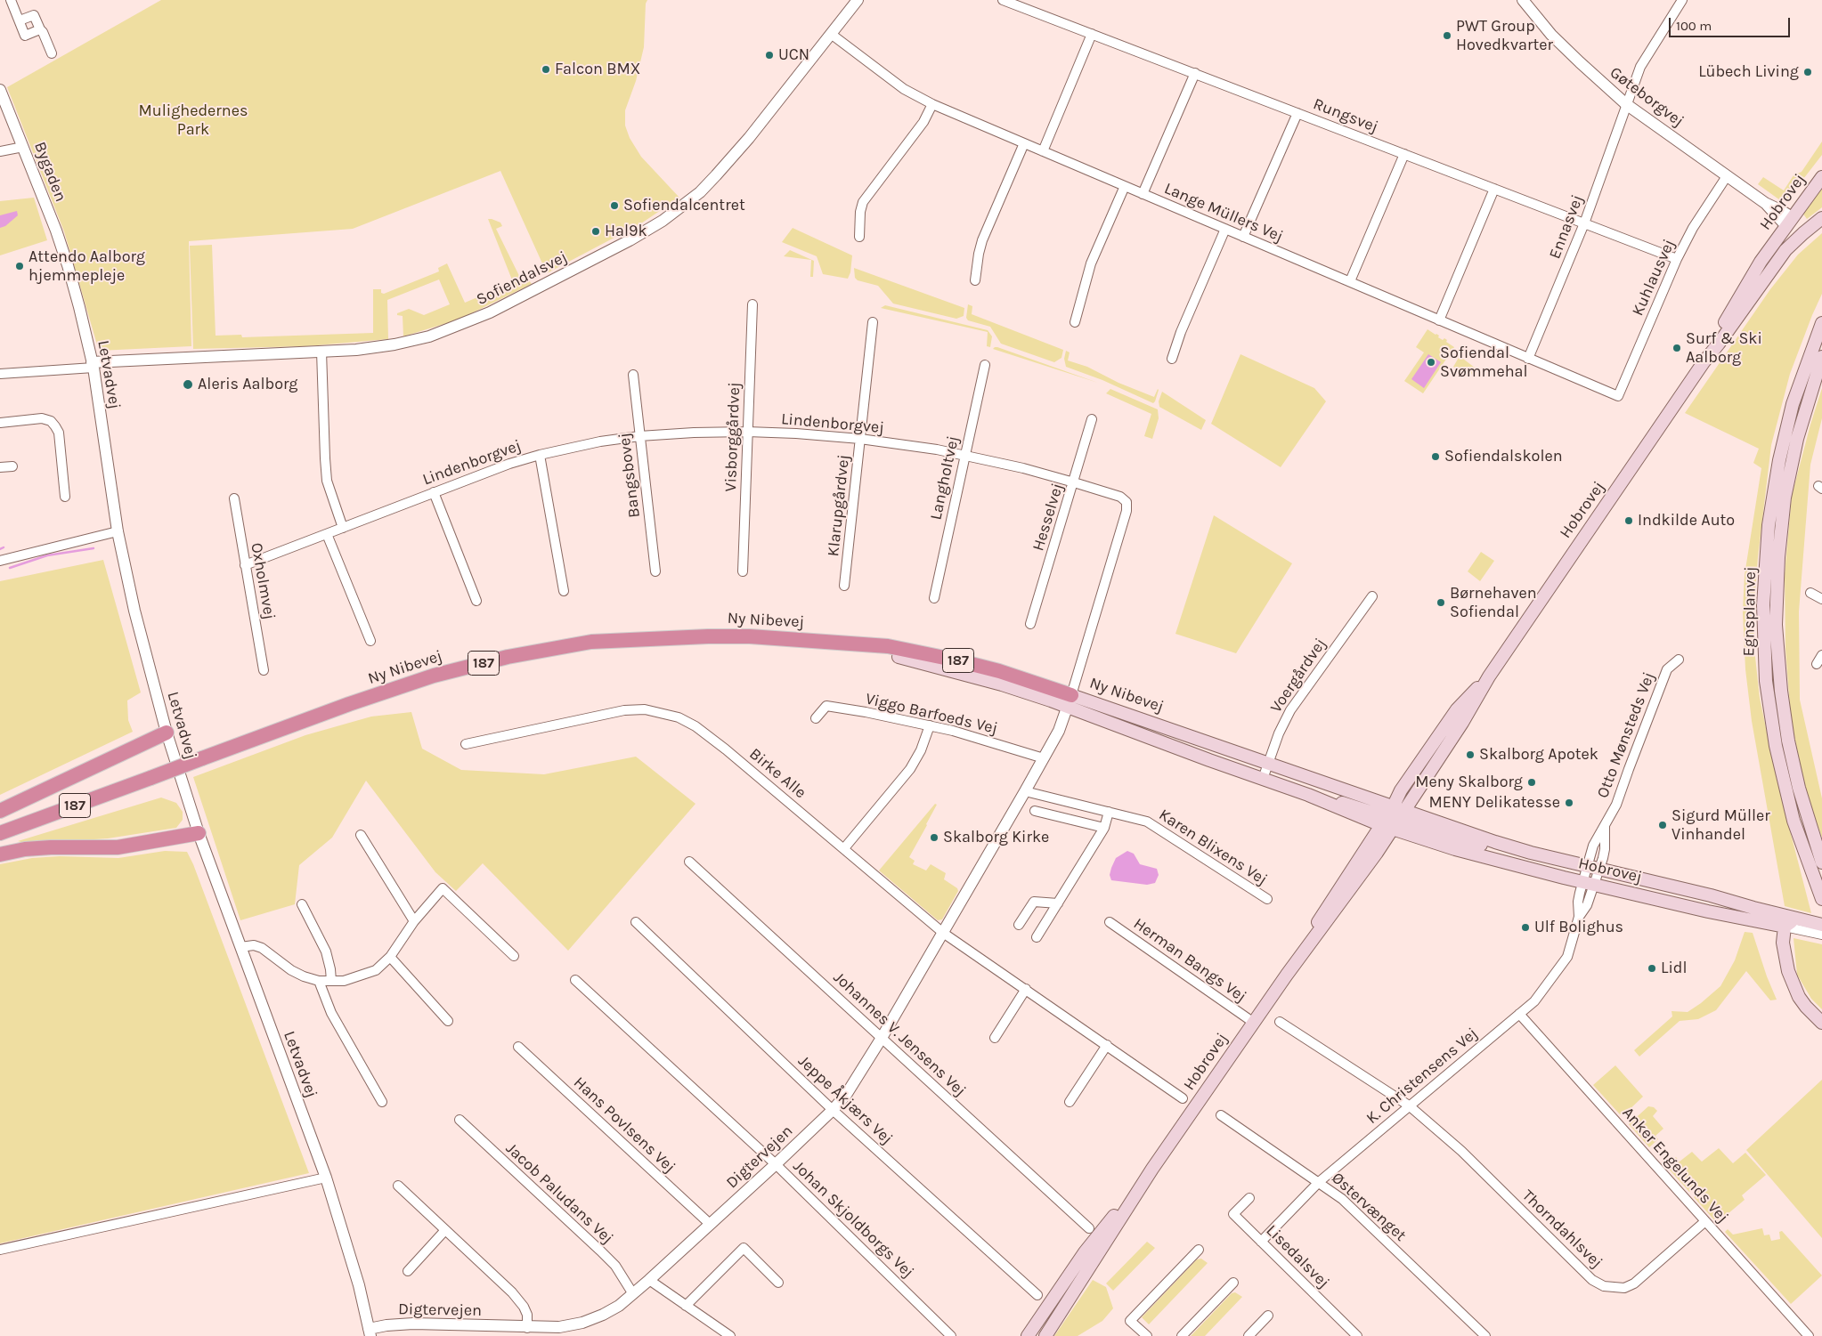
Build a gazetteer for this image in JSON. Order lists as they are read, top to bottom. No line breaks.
{"streets":{"highway":["Ny Nibevej","187"],"main road":["Hobrovej","Egnsplanvej"],"street":["Gøteborgvej","Rungsvej","Bygaden","Lange Müllers Vej","Ennasvej","Kuhlausvej","Sofiendalsvej","Letvadvej","Lindenborgvej","Visborggårdvej","Bangsbovej","Langholtvej","Klarupgårdvej","Hesselvej","Oxholmvej","Voergårdvej","Viggo Barfoeds Vej","Otto Mønsteds Vej","Birke Alle","Karen Blixens Vej","Herman Bangs Vej","Johannes V. Jensens Vej","K. Christensens Vej","Jeppe Åkjærs Vej","Hans Povlsens Vej","Digtervejen","Anker Engelunds Vej","Jacob Paludans Vej","Østervænget","Johan Skjoldborgs Vej","Thorndahlsvej","Lisedalsvej"]},"crossings":[["Gøteborgvej","Hobrovej"],["Gøteborgvej","Ennasvej"],["Gøteborgvej","Kuhlausvej"],["Rungsvej","Ennasvej"],["Rungsvej","Kuhlausvej"],["Bygaden","Letvadvej"],["Hobrovej","Ny Nibevej"],["Hobrovej","Otto Mønsteds Vej"],["Hobrovej","Herman Bangs Vej"],["Hobrovej","K. Christensens Vej"],["Lange Müllers Vej","Ennasvej"],["Lange Müllers Vej","Kuhlausvej"],["Lange Müllers Vej","Sofiendalsvej"],["Sofiendalsvej","Letvadvej"],["Letvadvej","Digtervejen"],["Lindenborgvej","Visborggårdvej"],["Lindenborgvej","Bangsbovej"],["Lindenborgvej","Langholtvej"],["Lindenborgvej","Klarupgårdvej"],["Lindenborgvej","Hesselvej"],["Lindenborgvej","Oxholmvej"],["Lindenborgvej","Ny Nibevej"],["Lindenborgvej","Digtervejen"],["Ny Nibevej","Voergårdvej"],["Ny Nibevej","Digtervejen"],["Viggo Barfoeds Vej","Digtervejen"],["Otto Mønsteds Vej","K. Christensens Vej"],["Birke Alle","Digtervejen"],["Karen Blixens Vej","Digtervejen"],["Johannes V. Jensens Vej","Digtervejen"],["K. Christensens Vej","Anker Engelunds Vej"],["K. Christensens Vej","Østervænget"],["K. Christensens Vej","Thorndahlsvej"],["K. Christensens Vej","Lisedalsvej"],["Jeppe Åkjærs Vej","Digtervejen"],["Hans Povlsens Vej","Digtervejen"],["Digtervejen","Jacob Paludans Vej"],["Digtervejen","Johan Skjoldborgs Vej"],["Anker Engelunds Vej","Thorndahlsvej"]],"parks":["Mulighedernes Park"],"places":["PWT Group Hovedkvarter","UCN","Falcon BMX","Lübech Living","Sofiendalcentret","Hal9k","Attendo Aalborg hjemmepleje","Surf & Ski Aalborg","Sofiendal Svømmehal","Aleris Aalborg","Sofiendalskolen","Indkilde Auto","Børnehaven Sofiendal","Skalborg Apotek","Meny Skalborg","MENY Delikatesse","Sigurd Müller Vinhandel","Skalborg Kirke","Ulf Bolighus","Lidl"],"scale_bar":"100 m"}
